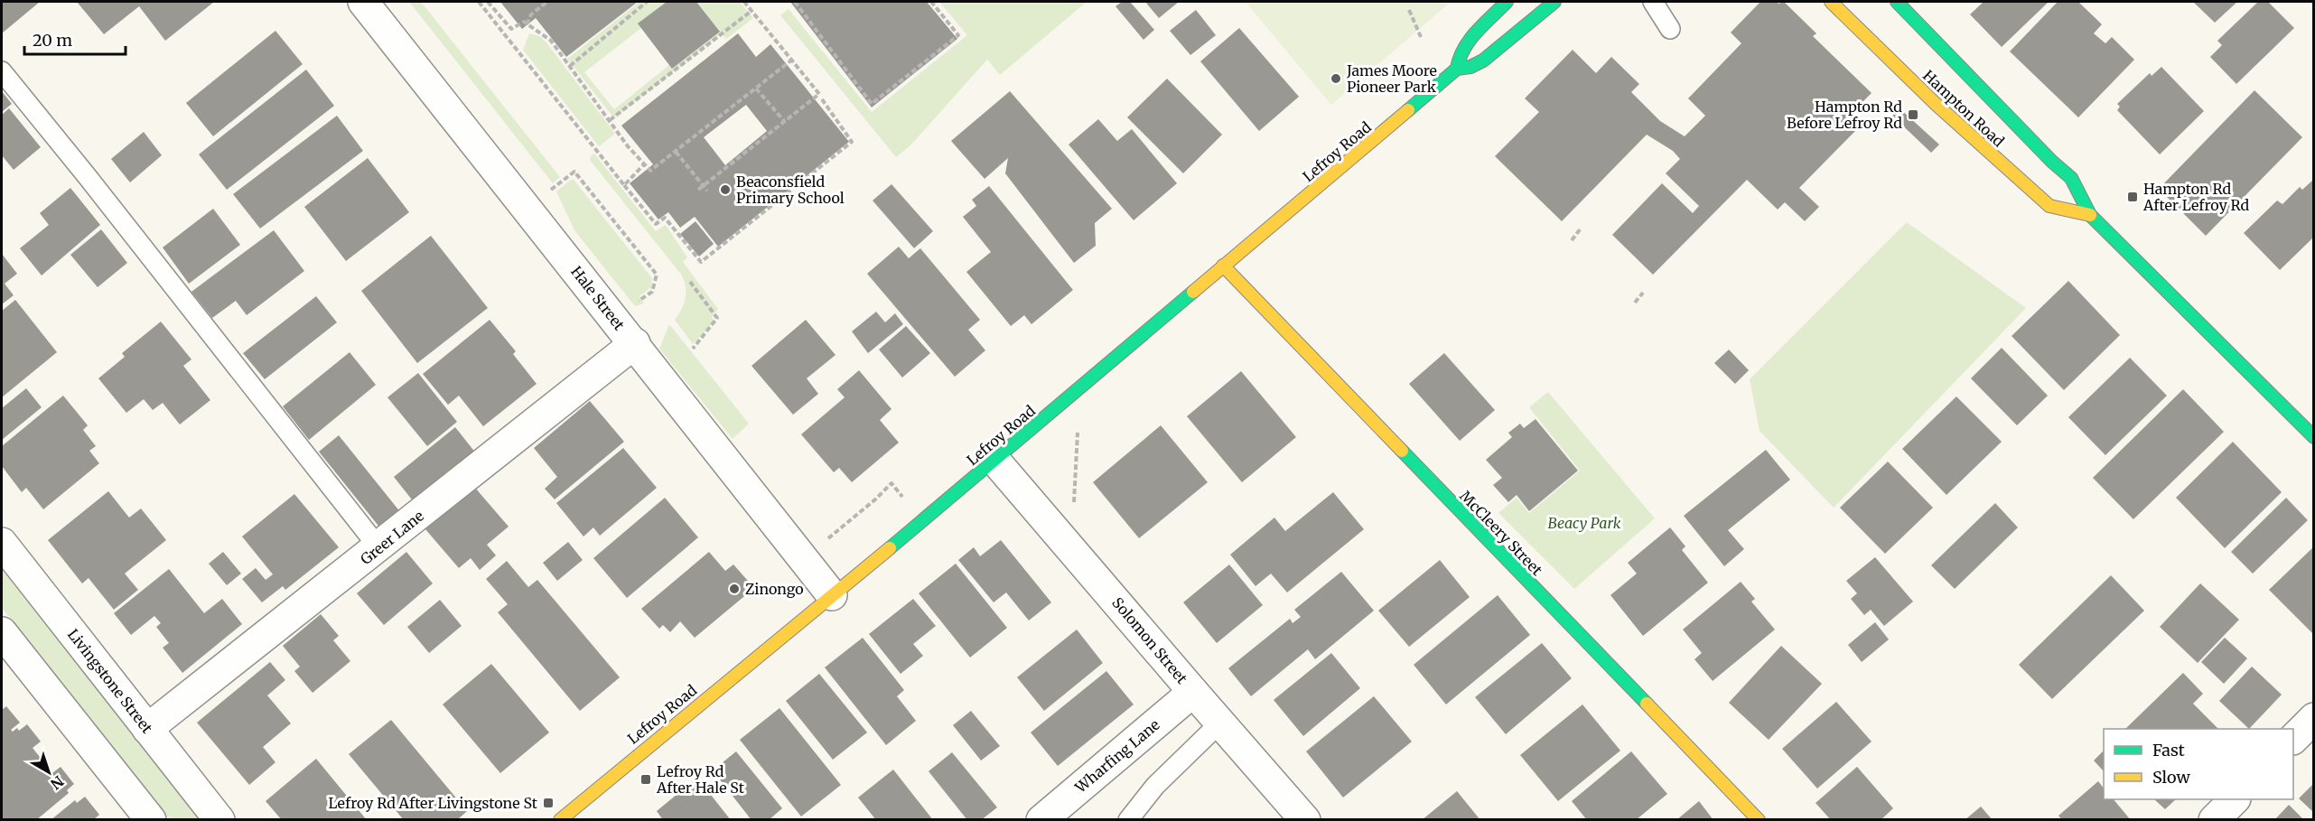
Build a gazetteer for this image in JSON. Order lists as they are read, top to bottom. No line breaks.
{"streets":{"street":["Hampton Road","Lefroy Road","Hale Street","McCleery Street","Greer Lane","Solomon Street","Livingstone Street","Wharfing Lane"]},"crossings":[["Lefroy Road","Hale Street"],["Lefroy Road","McCleery Street"],["Lefroy Road","Solomon Street"],["Hale Street","Greer Lane"],["Greer Lane","Livingstone Street"],["Solomon Street","Wharfing Lane"]],"parks":["Beacy Park"],"places":{"other":["James Moore Pioneer Park","Beaconsfield Primary School","Zinongo"],"transit":["Hampton Rd Before Lefroy Rd","Hampton Rd After Lefroy Rd","Lefroy Rd After Hale St","Lefroy Rd After Livingstone St"]},"legend":["Fast","Slow"],"scale_bar":"20 m","north":"bottom right"}
